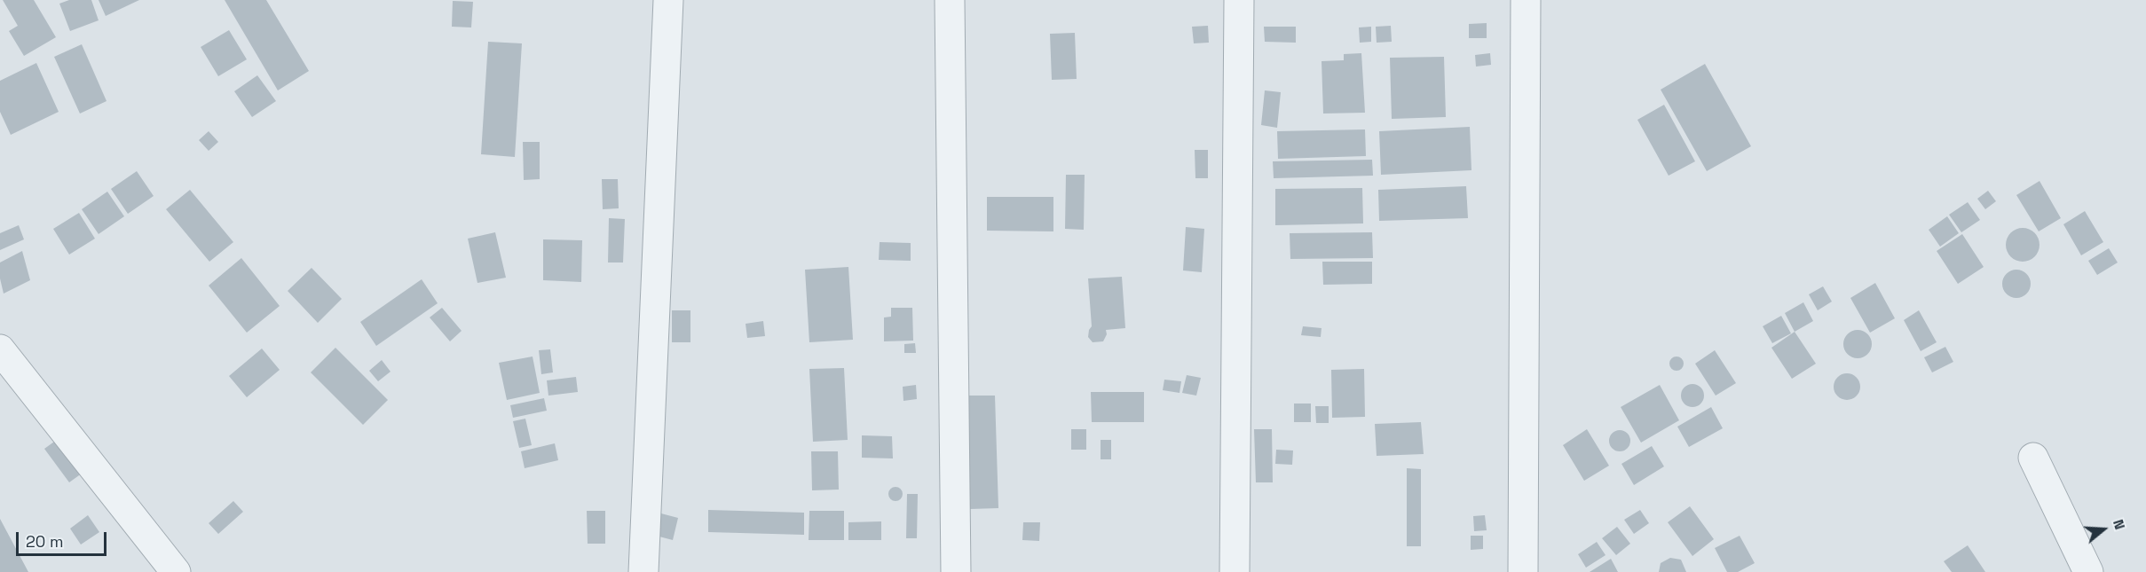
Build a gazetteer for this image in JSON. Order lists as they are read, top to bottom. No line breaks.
{"scale_bar":"20 m","north":"right"}
